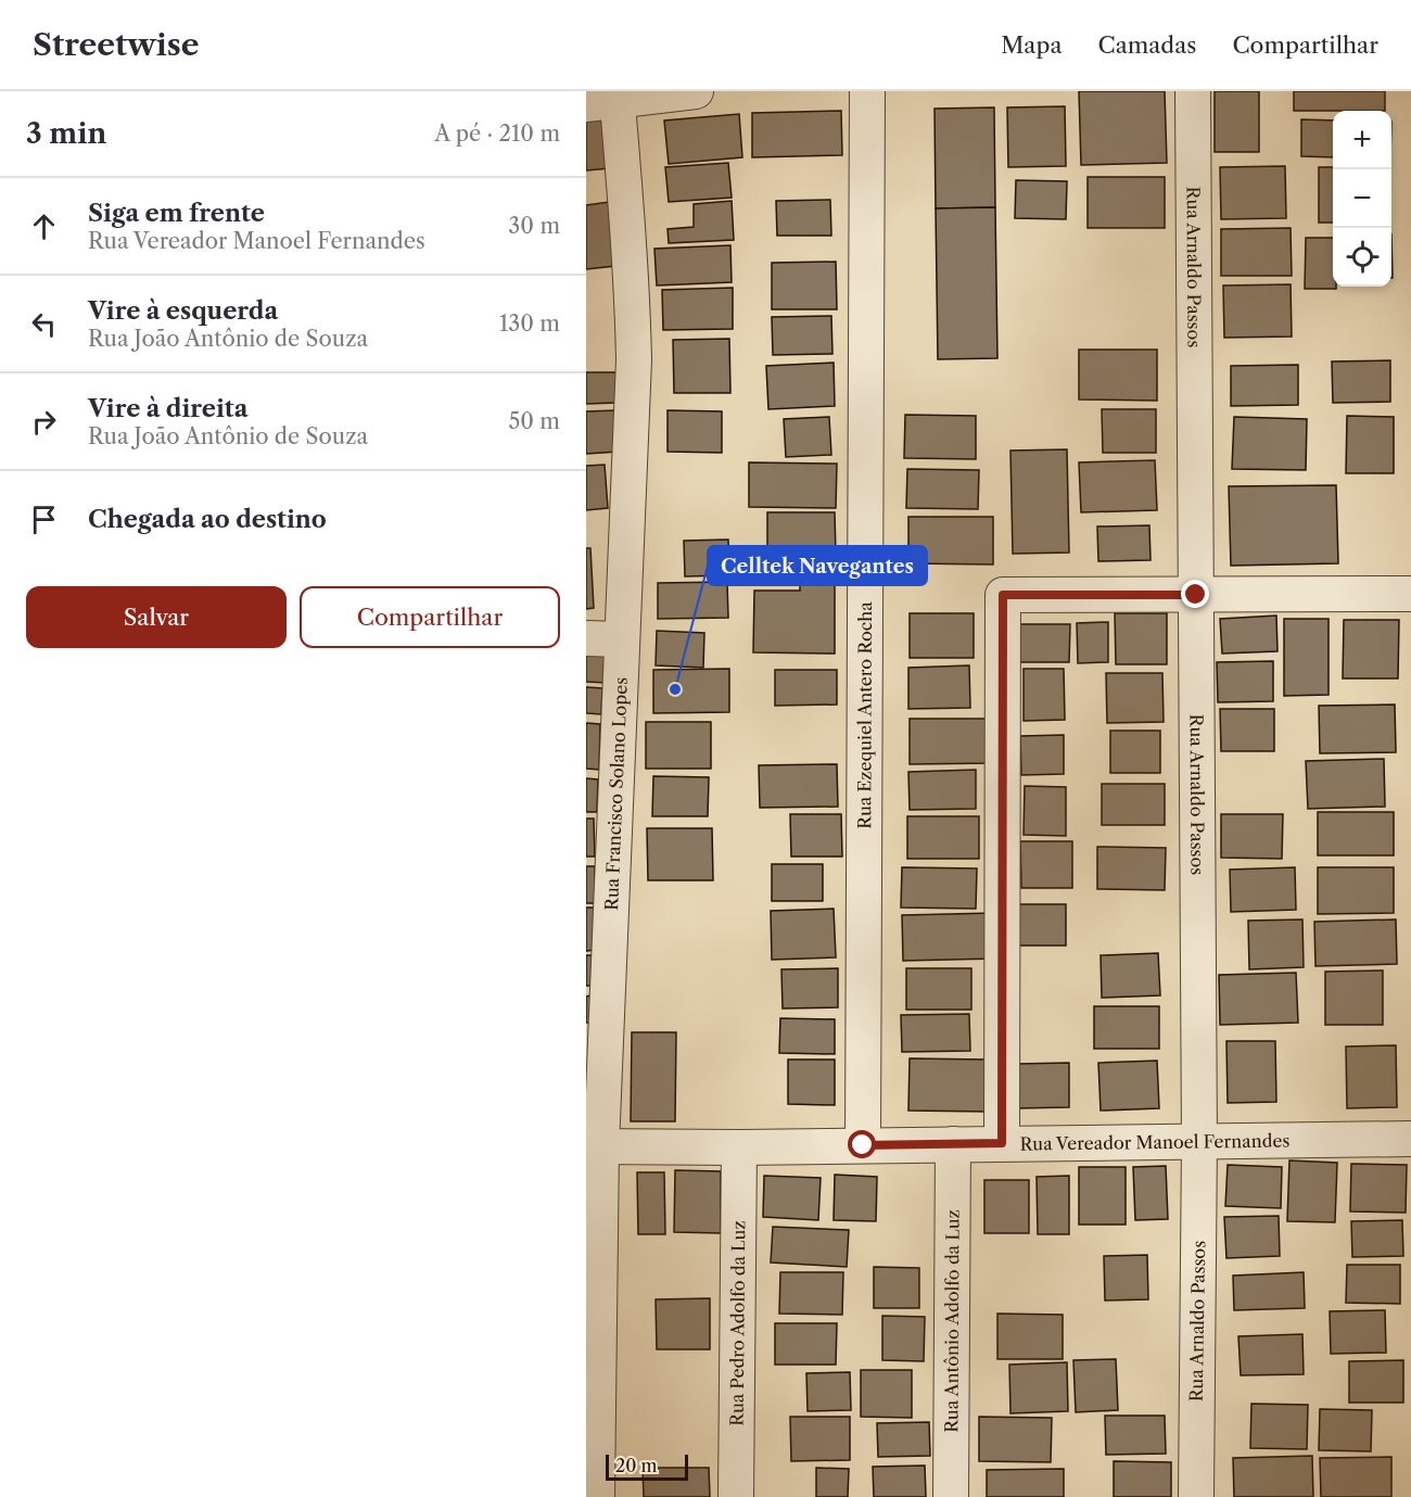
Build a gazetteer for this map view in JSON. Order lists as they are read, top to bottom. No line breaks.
{"streets":{"street":["Rua Arnaldo Passos","Rua Ezequiel Antero Rocha","Rua Francisco Solano Lopes","Rua Vereador Manoel Fernandes","Rua Antônio Adolfo da Luz","Rua Pedro Adolfo da Luz"]},"crossings":[["Rua Arnaldo Passos","Rua Vereador Manoel Fernandes"],["Rua Ezequiel Antero Rocha","Rua Vereador Manoel Fernandes"],["Rua Francisco Solano Lopes","Rua Vereador Manoel Fernandes"],["Rua Vereador Manoel Fernandes","Rua Antônio Adolfo da Luz"],["Rua Vereador Manoel Fernandes","Rua Pedro Adolfo da Luz"]],"places":["Celltek Navegantes"],"scale_bar":"20 m","page":{"header":"Streetwise","nav":["Mapa","Camadas","Compartilhar"],"heading":["3 min","A pé · 210 m"],"map_buttons":["+","−"],"list":[["Siga em frente","Rua Vereador Manoel Fernandes","30 m"],["Vire à esquerda","Rua João Antônio de Souza","130 m"],["Vire à direita","Rua João Antônio de Souza","50 m"],"Chegada ao destino"],"buttons":["Salvar","Compartilhar"],"scale":"20 m"}}
